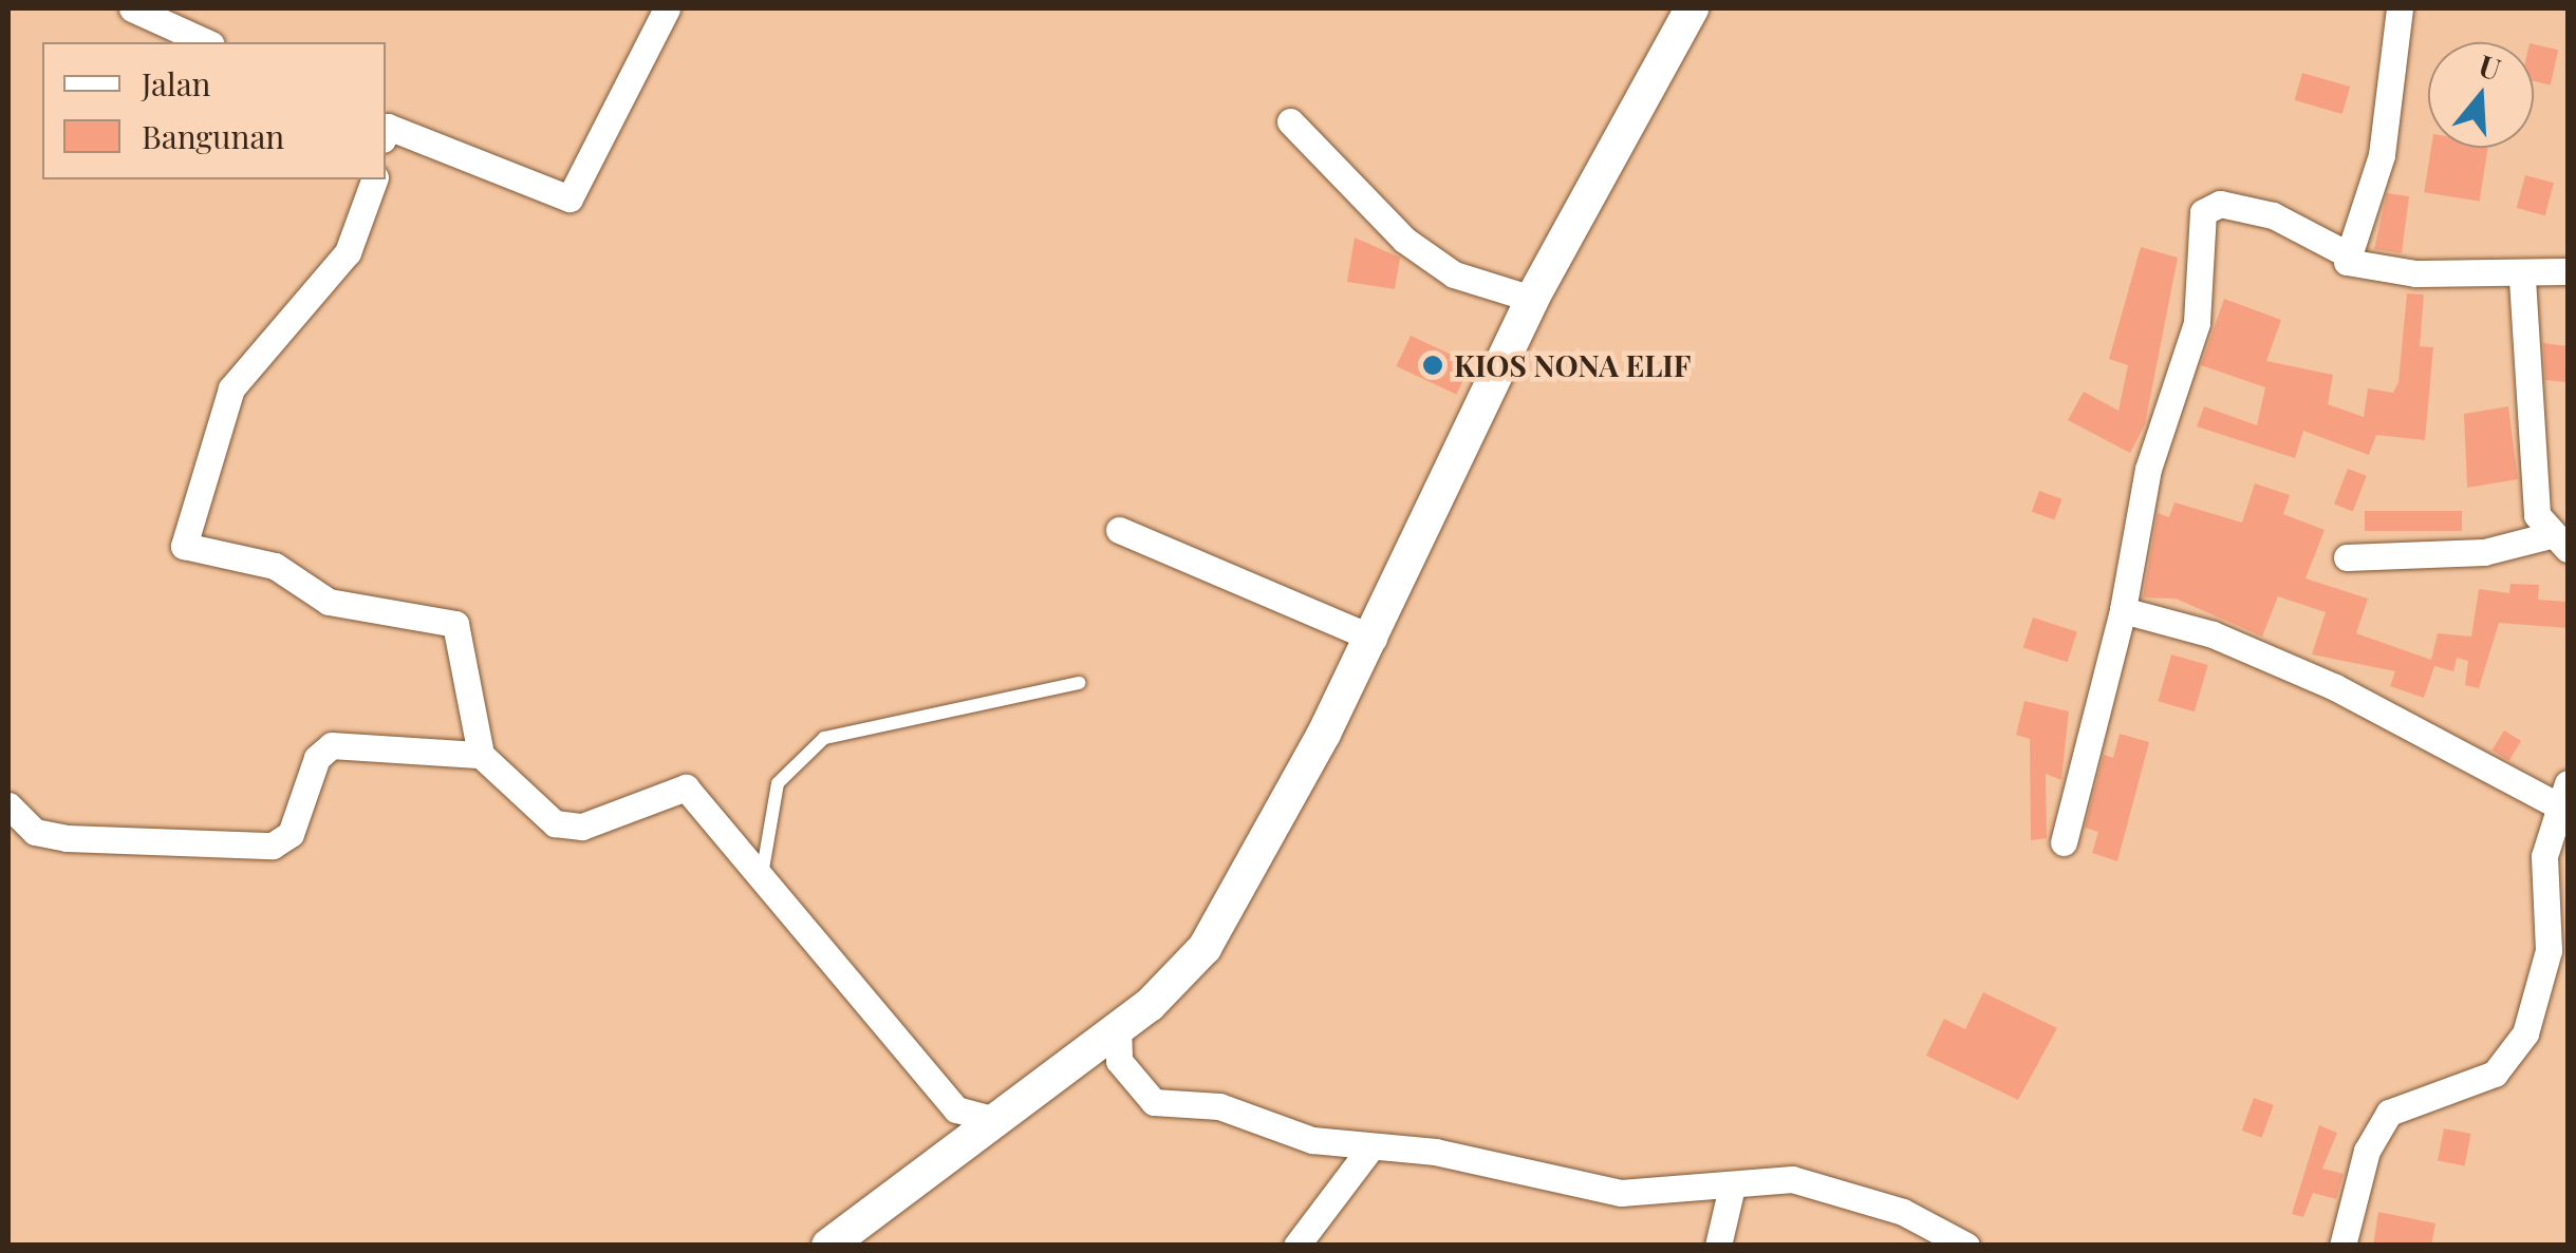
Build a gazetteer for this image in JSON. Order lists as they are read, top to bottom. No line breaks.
{"places":["KIOS NONA ELIF"],"legend":["Jalan","Bangunan"],"north":"top"}
